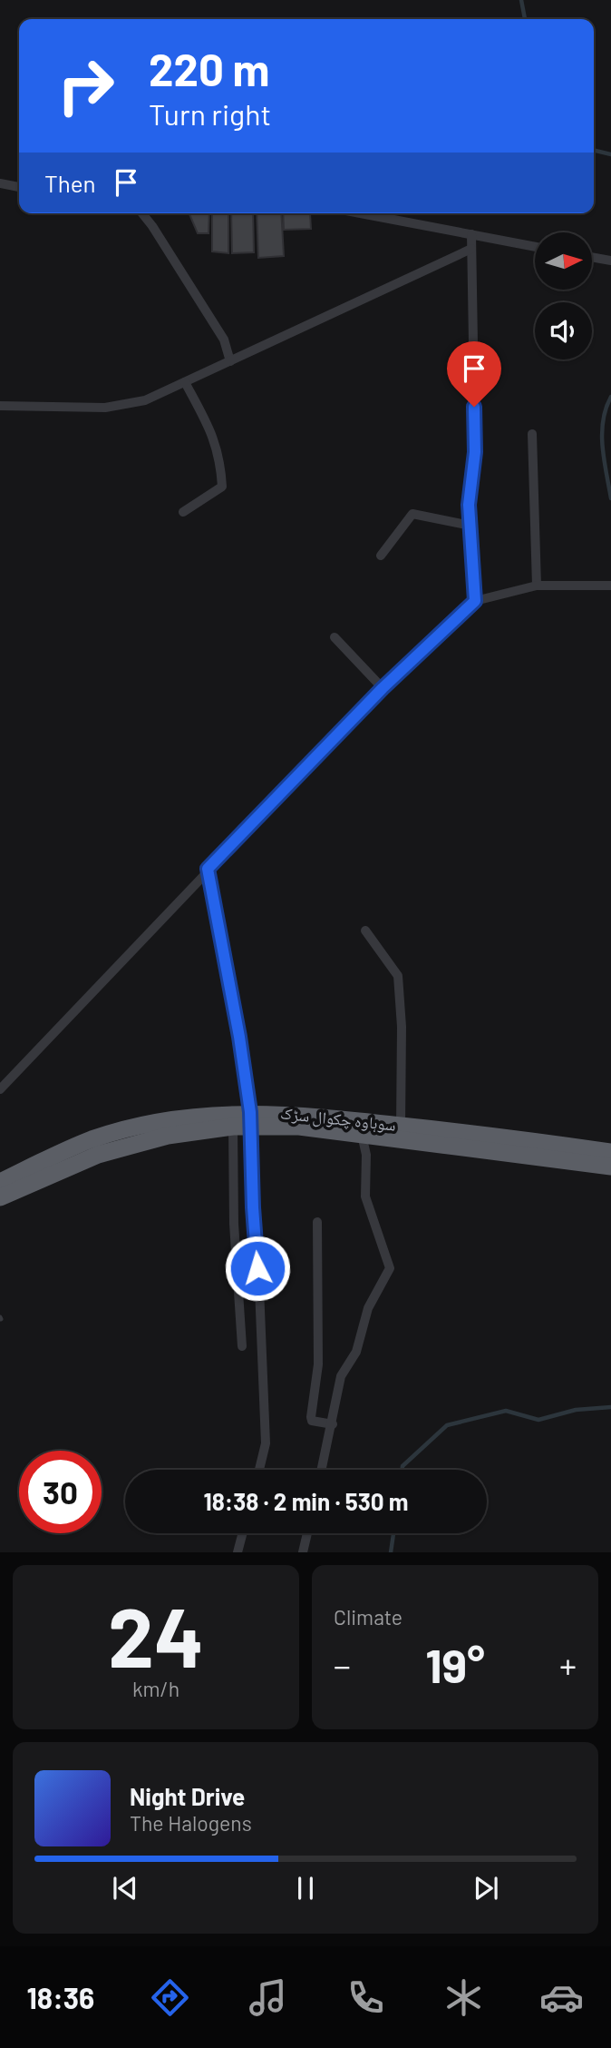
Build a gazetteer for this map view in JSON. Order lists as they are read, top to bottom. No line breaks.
{"streets":{"highway":["سوہاوہ چکوال سڑک"]},"north":"right","page":{"turn":["220 m","Turn right"],"then":"Then","limit":"30","trip":"18:38 · 2 min · 530 m","tile":[["24","km/h"],"Climate"],"heat":["−","19°","+"],"song":["Night Drive","The Halogens"],"tabs":"18:36"}}
